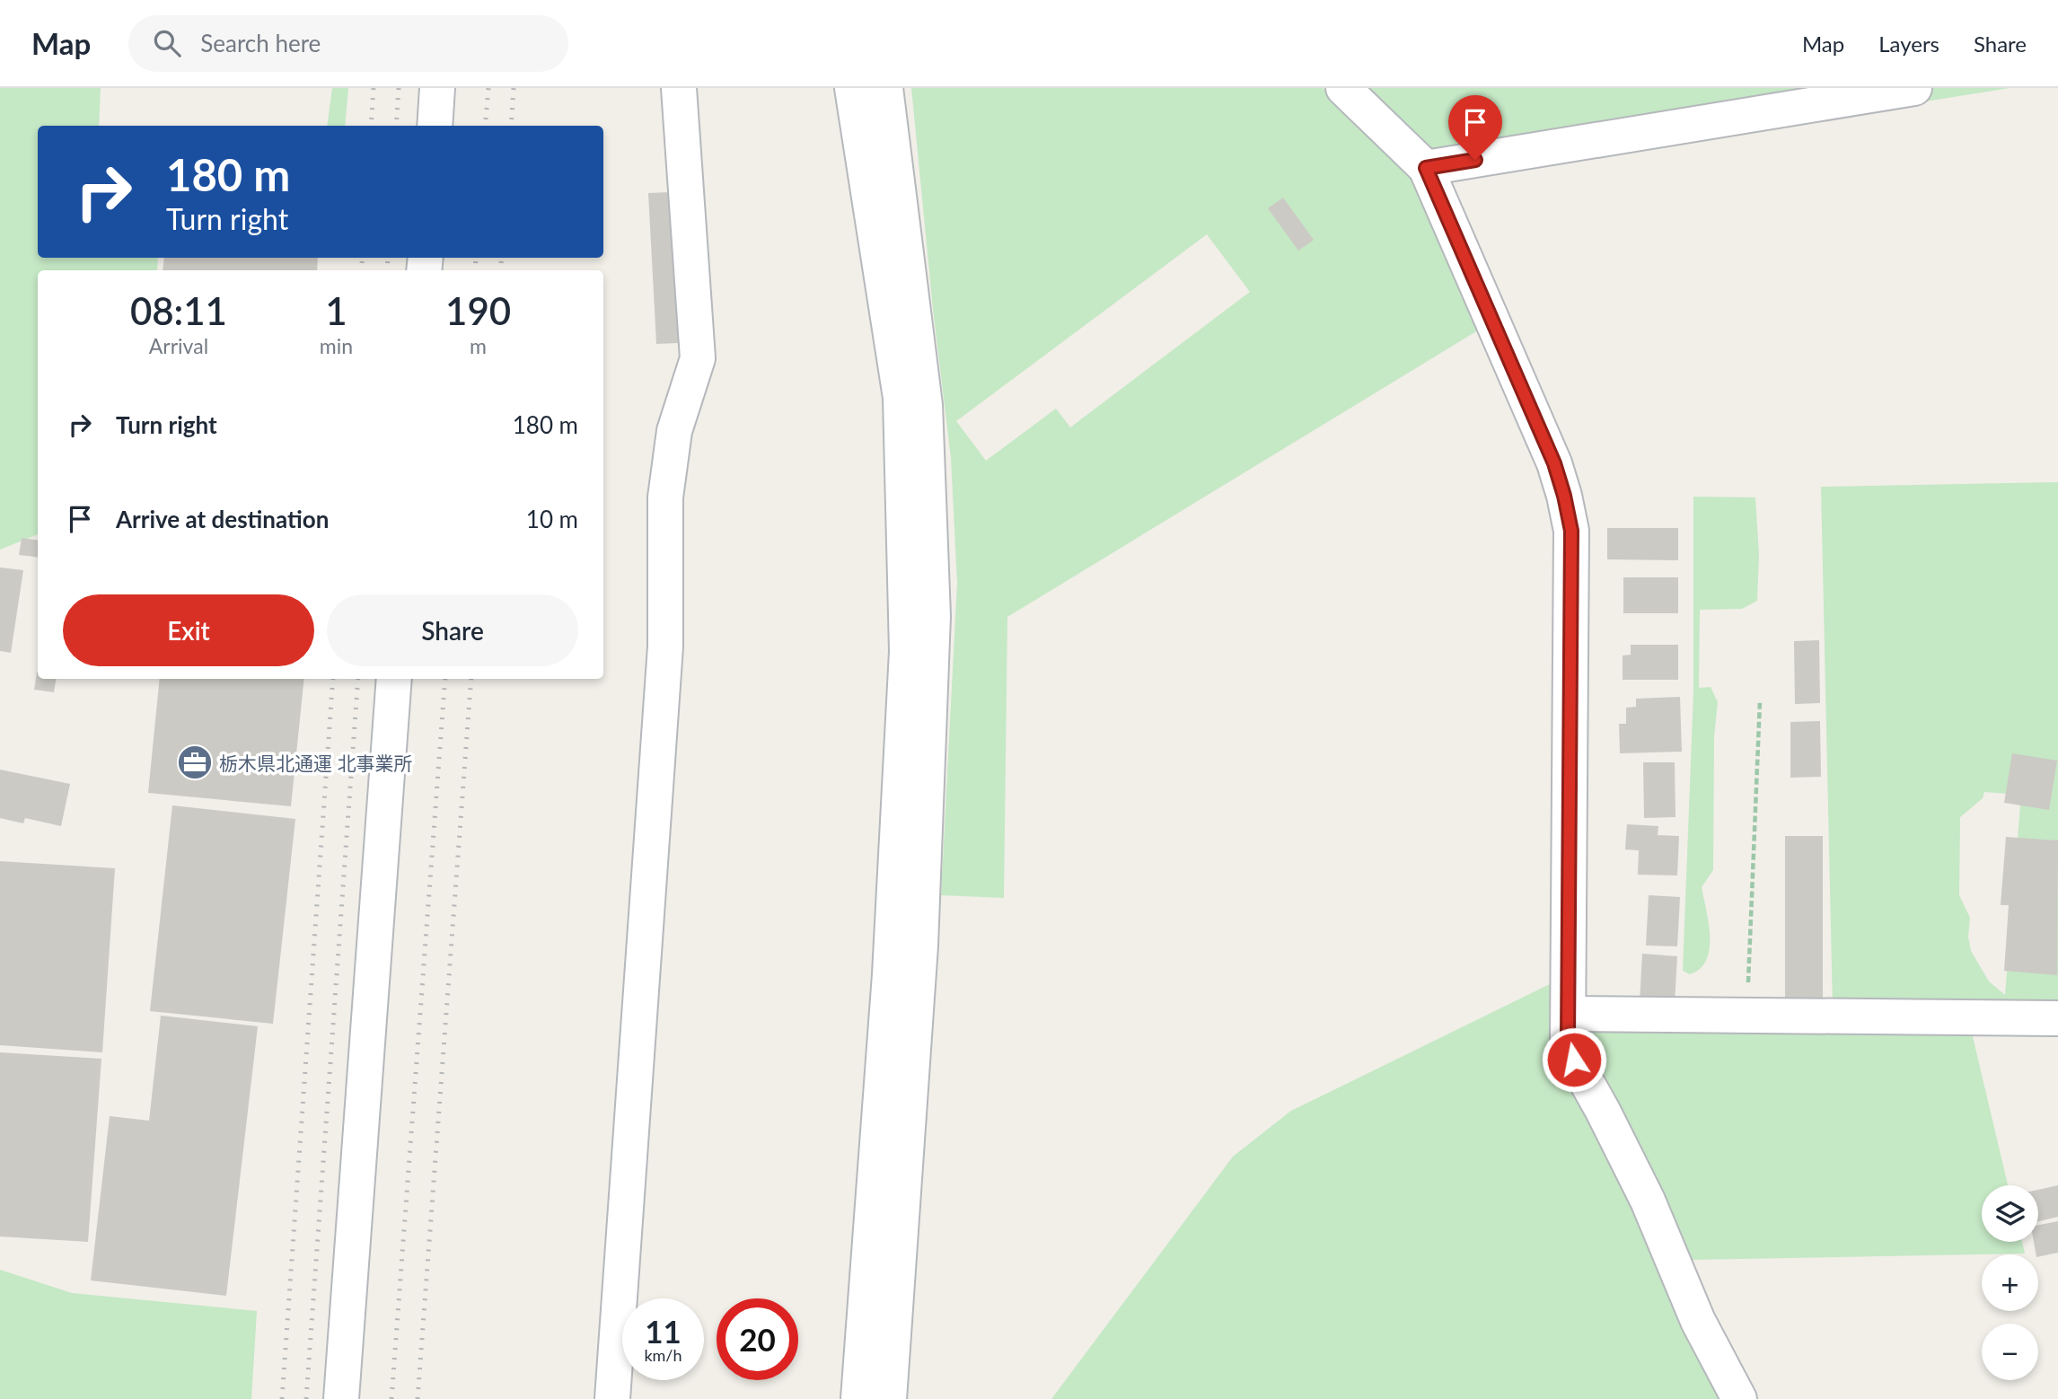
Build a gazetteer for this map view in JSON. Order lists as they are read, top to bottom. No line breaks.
{"places":{"office":["栃木県北通運 北事業所"]},"page":{"header":"Map","search":"Search here","nav":["Map","Layers","Share"],"turn":["180 m","Turn right"],"eta":["08:11","Arrival","1","min","190","m"],"list":[{"name":"Turn right","value":"180 m"},{"name":"Arrive at destination","value":"10 m"}],"buttons":["Exit","Share"],"map_buttons":["+","−"],"speed":"11 km/h","limit":"20"}}
